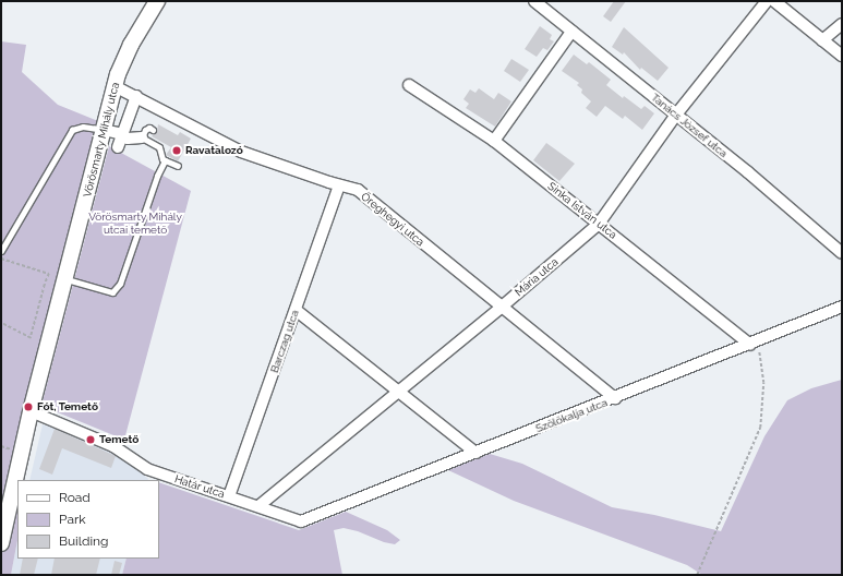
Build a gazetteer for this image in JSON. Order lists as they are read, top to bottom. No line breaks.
{"streets":{"main road":["Vörösmarty Mihály utca"],"street":["Tanács József utca","Sinka István utca","Öreghegyi utca","Mária utca","Barczag utca","Szőlőkalja utca","Határ utca"]},"crossings":[["Tanács József utca","Mária utca"],["Vörösmarty Mihály utca","Öreghegyi utca"],["Vörösmarty Mihály utca","Határ utca"],["Sinka István utca","Mária utca"],["Sinka István utca","Szőlőkalja utca"],["Öreghegyi utca","Mária utca"],["Öreghegyi utca","Barczag utca"],["Öreghegyi utca","Szőlőkalja utca"],["Mária utca","Határ utca"],["Barczag utca","Határ utca"],["Szőlőkalja utca","Határ utca"]],"parks":["Vörösmarty Mihály utcai temető"],"places":["Ravatalozó","Fót, Temető","Temető"],"legend":["Road","Park","Building"]}
